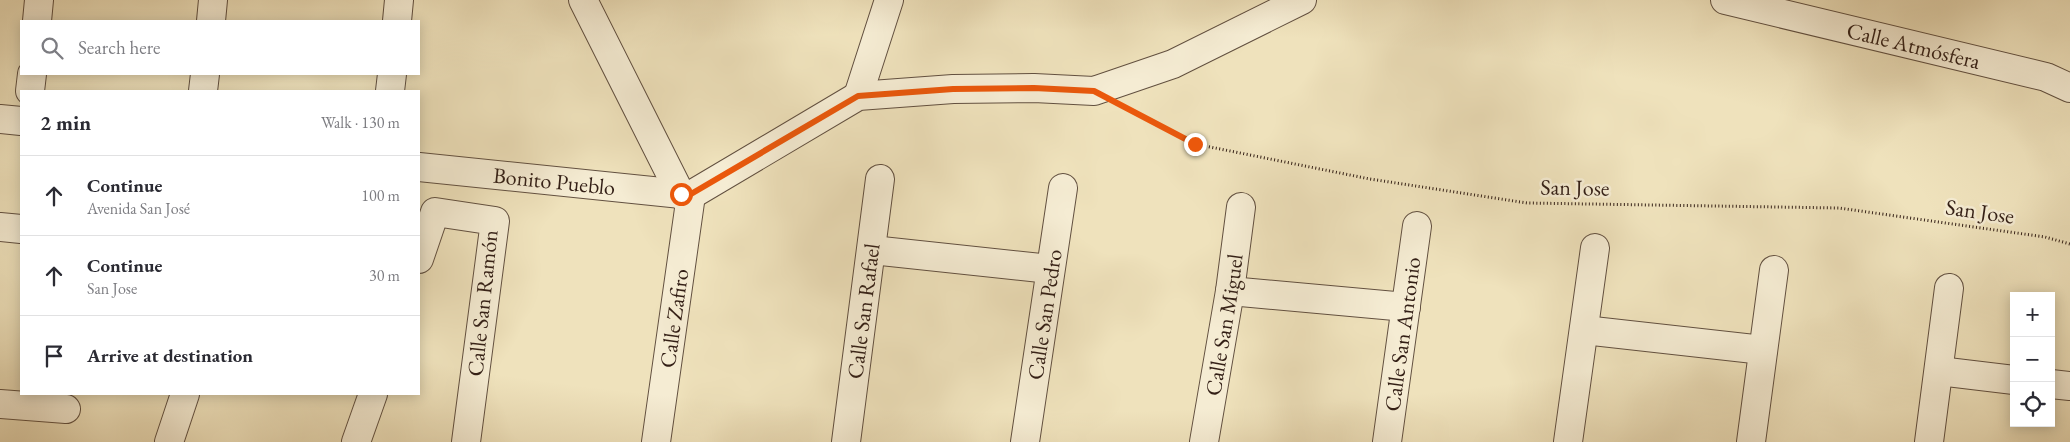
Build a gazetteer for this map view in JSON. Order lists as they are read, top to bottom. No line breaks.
{"streets":{"street":["Calle Atmósfera","Bonito Pueblo","Calle San Ramón","Calle San Rafael","Calle San Pedro","Calle Zafiro","Calle San Miguel","Calle San Antonio"],"path":["San Jose"]},"crossings":[["Bonito Pueblo","Calle Zafiro"]],"page":{"search":"Search here","heading":["2 min","Walk · 130 m"],"list":[["Continue","Avenida San José","100 m"],["Continue","San Jose","30 m"],"Arrive at destination"],"map_buttons":["+","−"]}}
